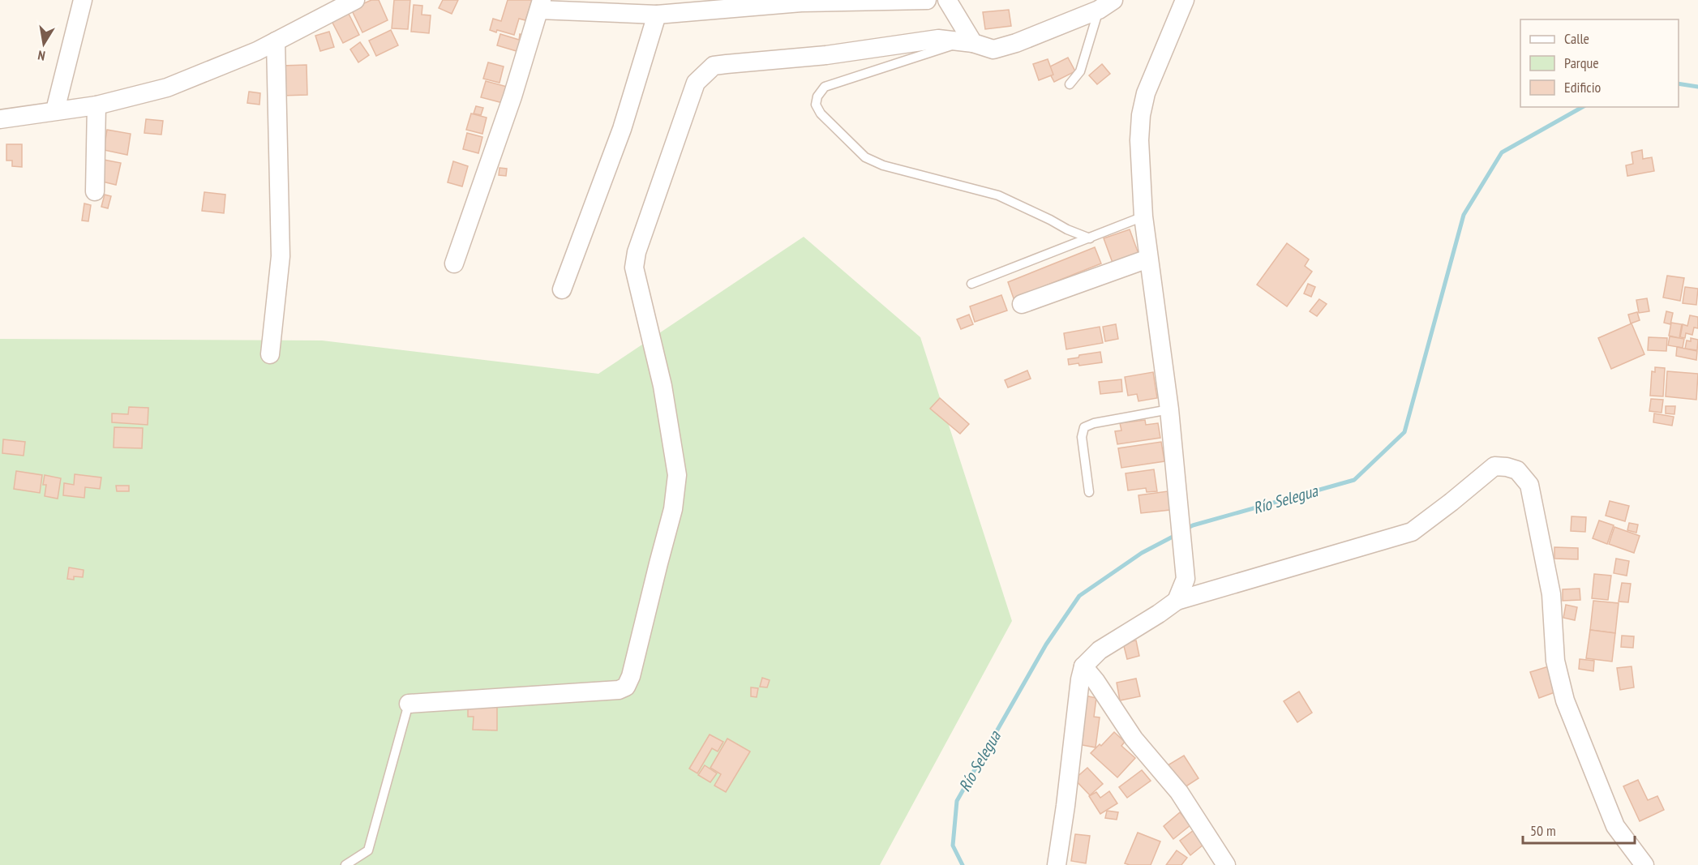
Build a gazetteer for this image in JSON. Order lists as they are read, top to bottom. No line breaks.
{"water":["Río Selegua"],"legend":["Calle","Parque","Edificio"],"scale_bar":"50 m","north":"bottom"}
